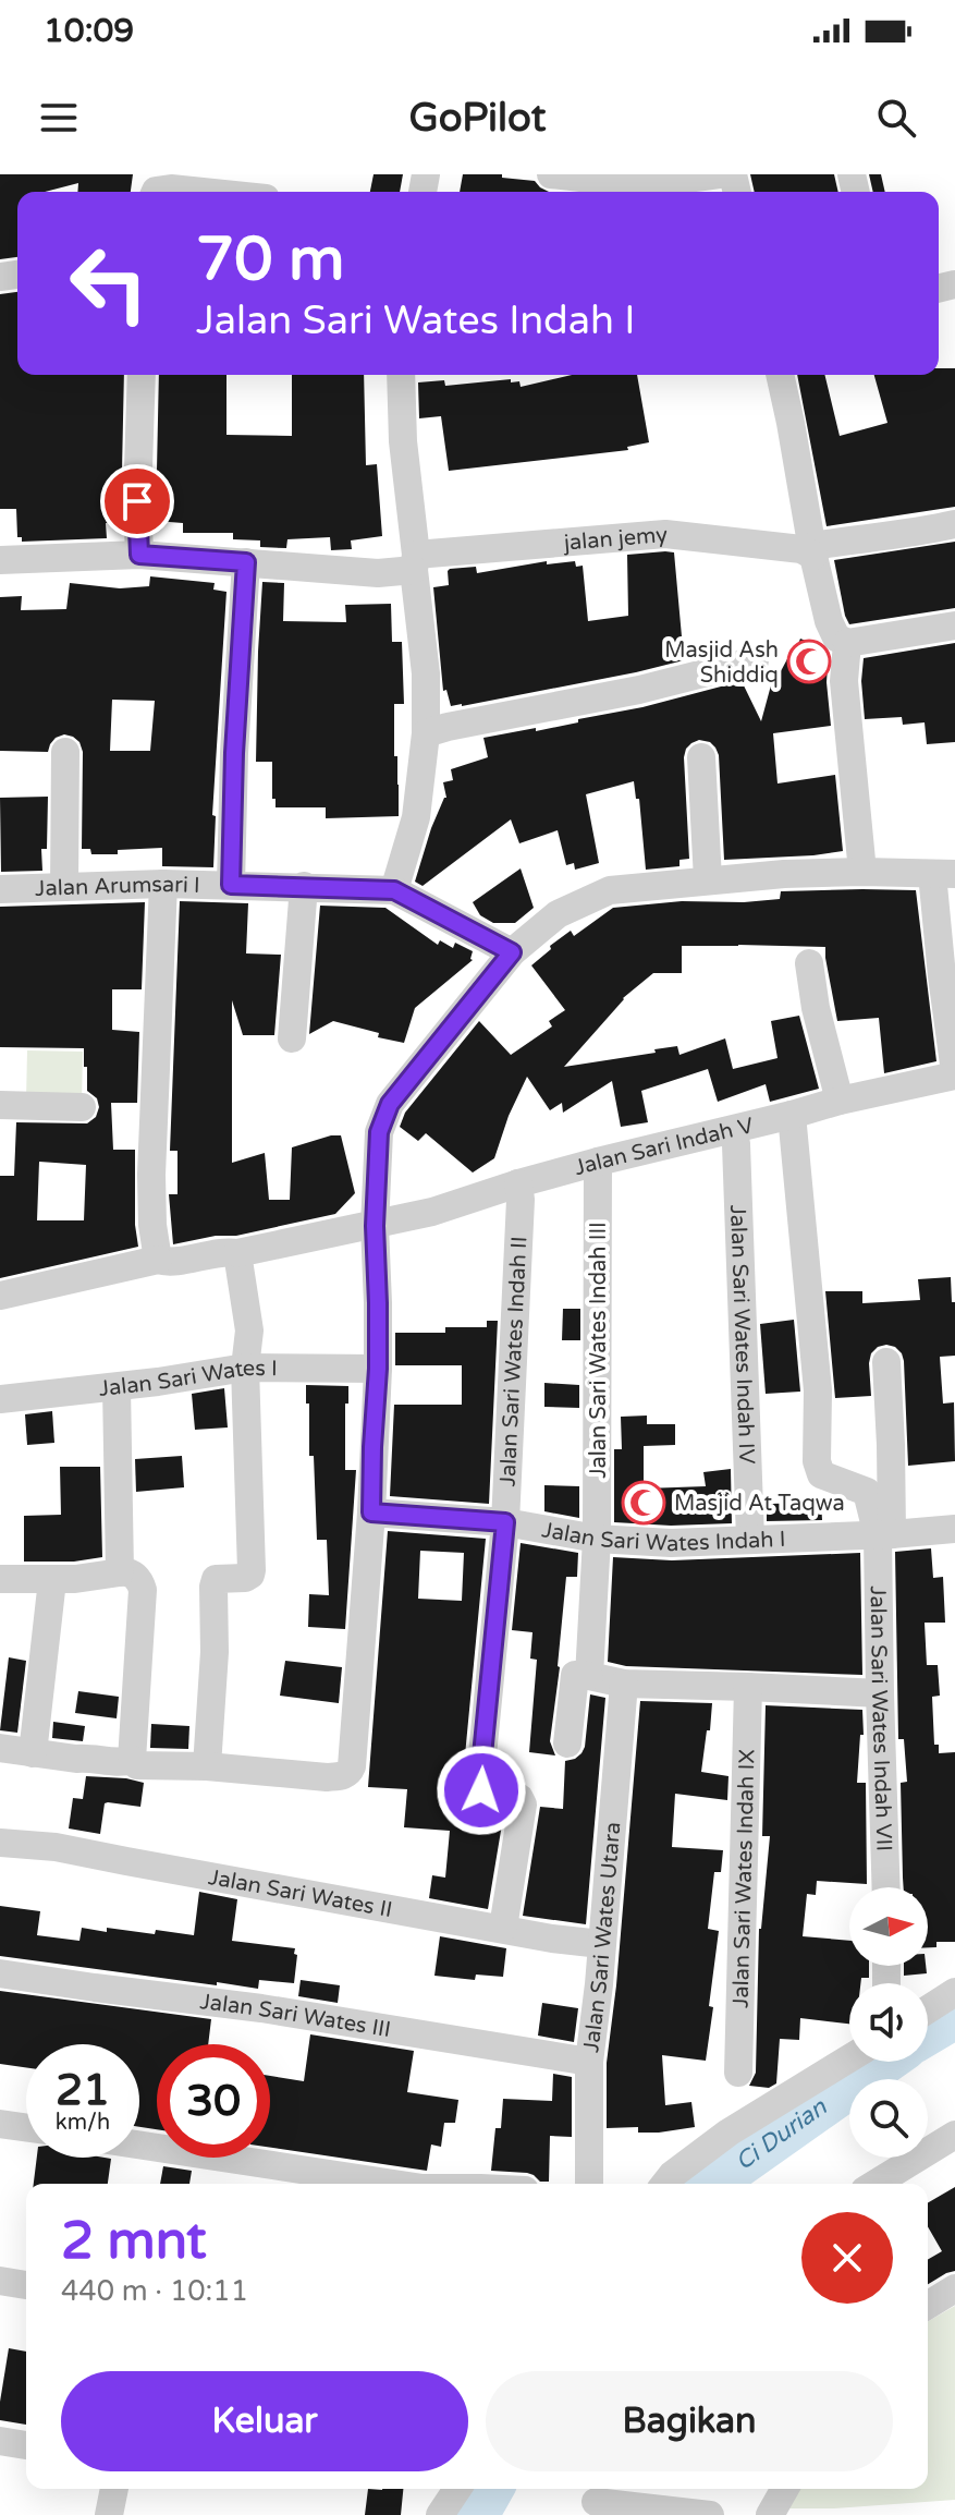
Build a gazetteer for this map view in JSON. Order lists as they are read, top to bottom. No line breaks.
{"streets":{"street":["jalan jemy","Jalan Arumsari I","Jalan Sari Indah V","Jalan Sari Wates Indah IV","Jalan Sari Wates Indah III","Jalan Sari Wates Indah II","Jalan Sari Wates I","Jalan Sari Wates Indah I","Jalan Sari Wates Indah VII","Jalan Sari Wates Indah IX","Jalan Sari Wates II","Jalan Sari Wates Utara","Jalan Sari Wates III"]},"crossings":[["Jalan Sari Indah V","Jalan Sari Wates Indah IV"],["Jalan Sari Indah V","Jalan Sari Wates Indah III"],["Jalan Sari Indah V","Jalan Sari Wates Indah II"],["Jalan Sari Wates Indah IV","Jalan Sari Wates Indah I"],["Jalan Sari Wates Indah III","Jalan Sari Wates Indah I"],["Jalan Sari Wates Indah II","Jalan Sari Wates Indah I"],["Jalan Sari Wates Indah II","Jalan Sari Wates II"],["Jalan Sari Wates Indah I","Jalan Sari Wates Indah VII"],["Jalan Sari Wates II","Jalan Sari Wates Utara"],["Jalan Sari Wates Utara","Jalan Sari Wates III"]],"water":["Ci Durian"],"places":{"mosque":["Masjid Ash Shiddiq","Masjid At Taqwa"]},"north":"right","page":{"status":"10:09","header":"GoPilot","turn":["70 m","Jalan Sari Wates Indah I"],"speed":"21 km/h","limit":"30","heading":["2 mnt","440 m · 10:11"],"buttons":["Keluar","Bagikan"]}}
